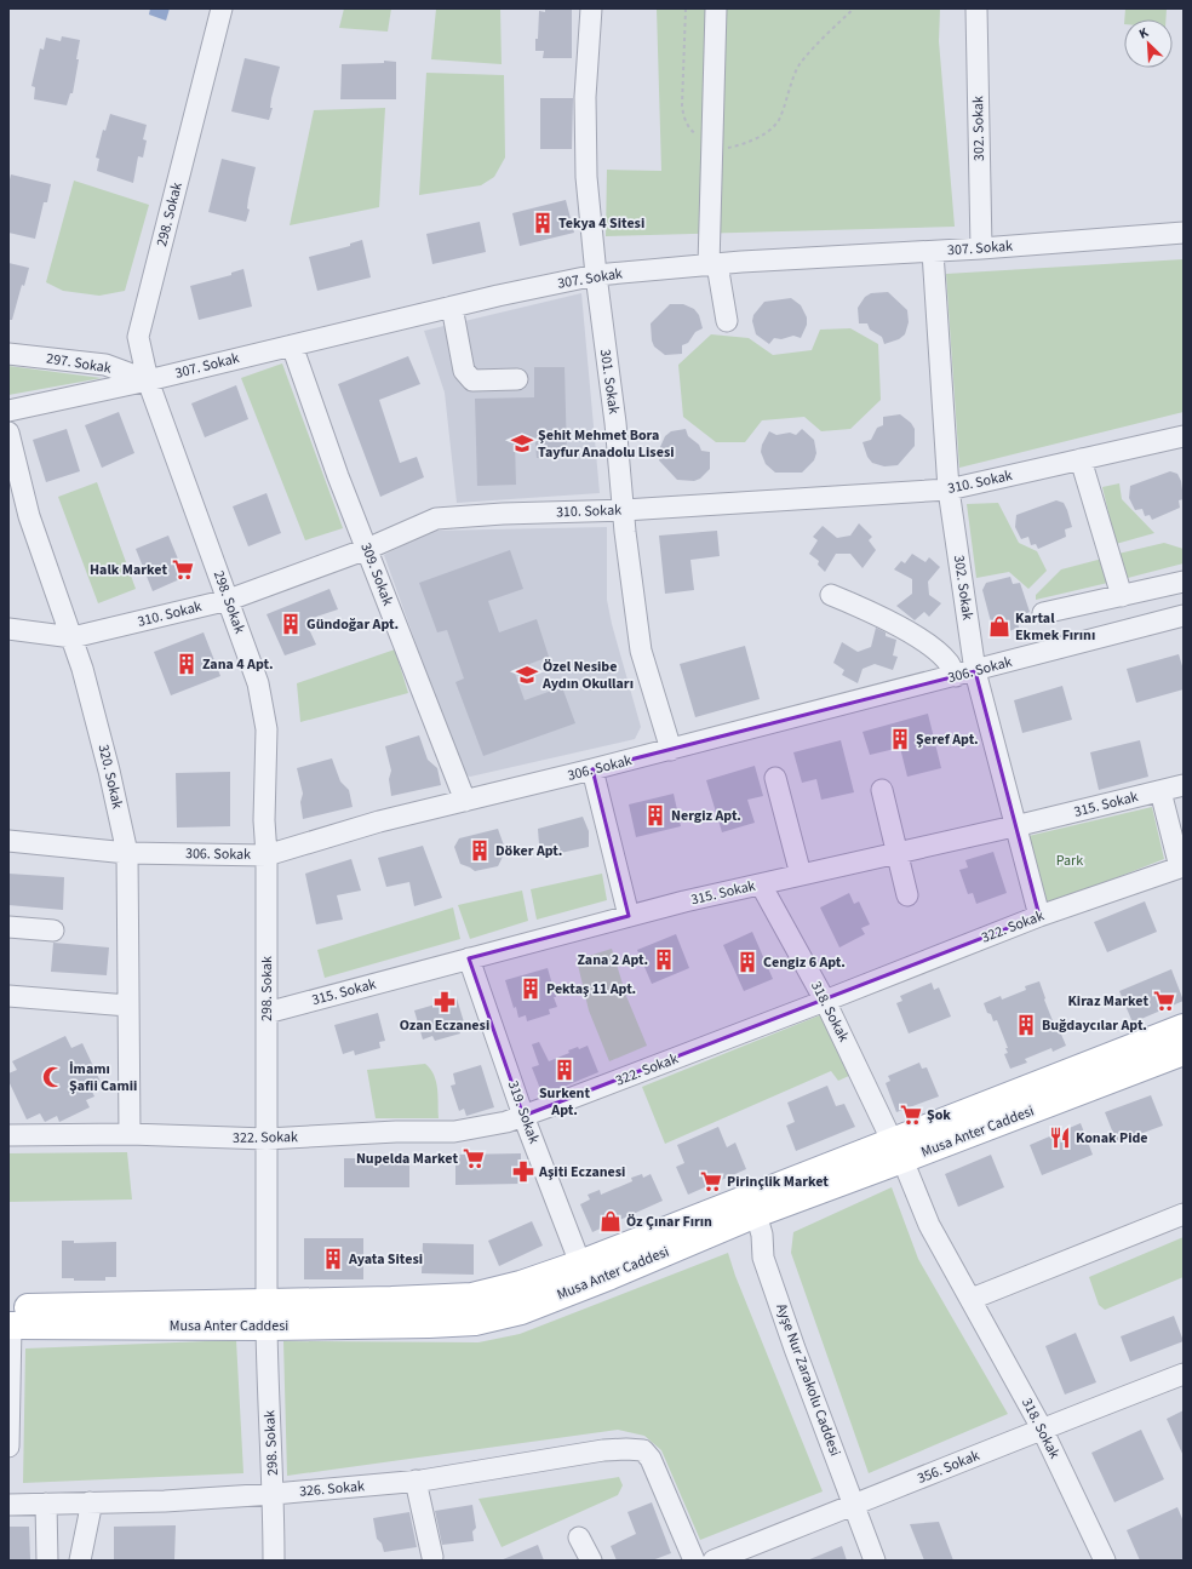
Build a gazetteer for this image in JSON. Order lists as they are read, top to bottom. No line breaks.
{"streets":{"main road":["Musa Anter Caddesi"],"street":["302. Sokak","298. Sokak","307. Sokak","297. Sokak","301. Sokak","310. Sokak","309. Sokak","306. Sokak","320. Sokak","315. Sokak","322. Sokak","318. Sokak","319. Sokak","Ayşe Nur Zarakolu Caddesi","356. Sokak","326. Sokak"]},"crossings":[["302. Sokak","307. Sokak"],["302. Sokak","310. Sokak"],["302. Sokak","306. Sokak"],["302. Sokak","315. Sokak"],["302. Sokak","322. Sokak"],["298. Sokak","307. Sokak"],["298. Sokak","297. Sokak"],["298. Sokak","310. Sokak"],["298. Sokak","306. Sokak"],["298. Sokak","315. Sokak"],["298. Sokak","322. Sokak"],["298. Sokak","Musa Anter Caddesi"],["298. Sokak","326. Sokak"],["307. Sokak","297. Sokak"],["307. Sokak","301. Sokak"],["307. Sokak","309. Sokak"],["301. Sokak","310. Sokak"],["301. Sokak","306. Sokak"],["310. Sokak","309. Sokak"],["310. Sokak","320. Sokak"],["309. Sokak","306. Sokak"],["306. Sokak","320. Sokak"],["320. Sokak","322. Sokak"],["315. Sokak","322. Sokak"],["315. Sokak","318. Sokak"],["315. Sokak","319. Sokak"],["322. Sokak","318. Sokak"],["322. Sokak","319. Sokak"],["318. Sokak","Musa Anter Caddesi"],["318. Sokak","356. Sokak"],["319. Sokak","Musa Anter Caddesi"],["Musa Anter Caddesi","Ayşe Nur Zarakolu Caddesi"],["Ayşe Nur Zarakolu Caddesi","356. Sokak"]],"parks":["Park"],"places":{"building":["Tekya 4 Sitesi","Gündoğar Apt.","Zana 4 Apt.","Şeref Apt.","Nergiz Apt.","Döker Apt.","Zana 2 Apt.","Cengiz 6 Apt.","Pektaş 11 Apt.","Buğdaycılar Apt.","Surkent Apt.","Ayata Sitesi"],"school or university":["Şehit Mehmet Bora Tayfur Anadolu Lisesi","Özel Nesibe Aydın Okulları"],"supermarket":["Halk Market","Kiraz Market","Şok","Nupelda Market","Pirinçlik Market"],"shop":["Kartal Ekmek Fırını","Öz Çınar Fırın"],"pharmacy":["Ozan Eczanesi","Aşiti Eczanesi"],"mosque":["İmamı Şafii Camii"],"restaurant":["Konak Pide"]},"north":"top left"}
